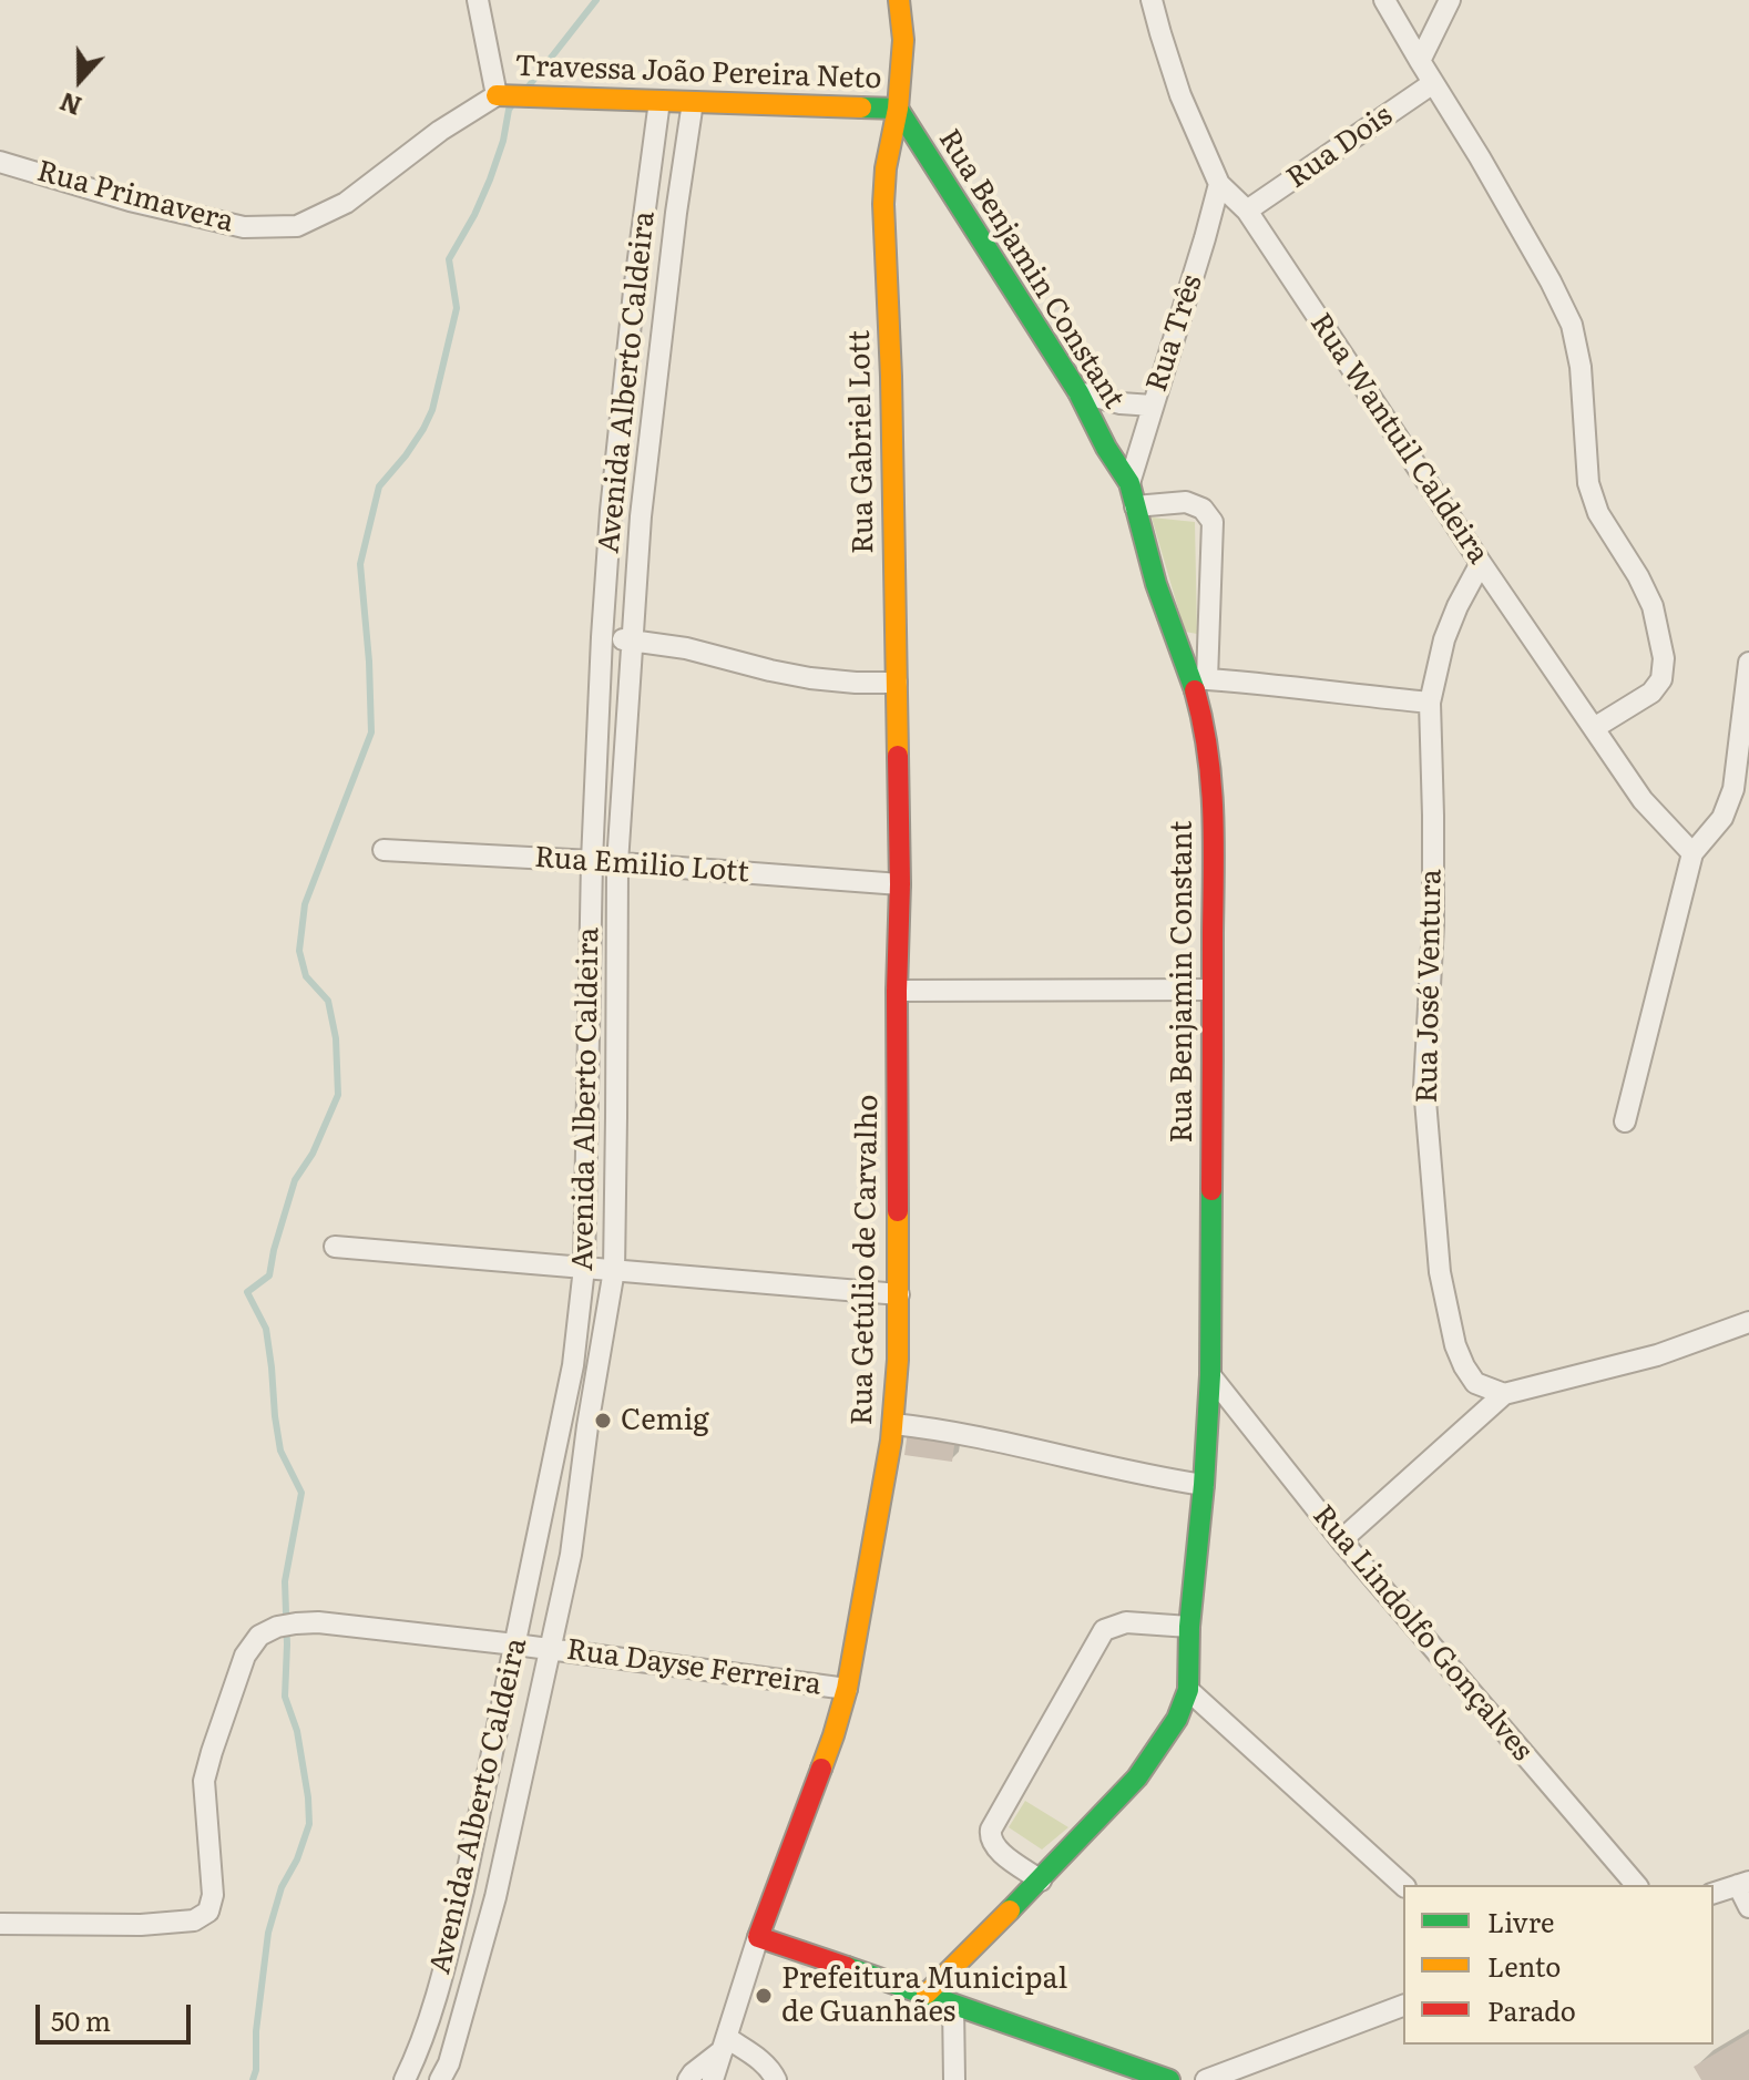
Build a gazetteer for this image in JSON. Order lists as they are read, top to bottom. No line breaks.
{"streets":{"street":["Travessa João Pereira Neto","Rua Dois","Rua Primavera","Rua Benjamin Constant","Rua Três","Avenida Alberto Caldeira","Rua Wantuil Caldeira","Rua Gabriel Lott","Rua Emilio Lott","Rua José Ventura","Rua Getúlio de Carvalho","Rua Lindolfo Gonçalves","Rua Dayse Ferreira"]},"crossings":[["Travessa João Pereira Neto","Rua Primavera"],["Travessa João Pereira Neto","Rua Benjamin Constant"],["Travessa João Pereira Neto","Avenida Alberto Caldeira"],["Travessa João Pereira Neto","Rua Gabriel Lott"],["Rua Dois","Rua Wantuil Caldeira"],["Rua Benjamin Constant","Rua Três"],["Rua Benjamin Constant","Rua Gabriel Lott"],["Rua Benjamin Constant","Rua Lindolfo Gonçalves"],["Rua Três","Rua Wantuil Caldeira"],["Avenida Alberto Caldeira","Rua Emilio Lott"],["Avenida Alberto Caldeira","Rua Dayse Ferreira"],["Rua Wantuil Caldeira","Rua José Ventura"],["Rua Gabriel Lott","Rua Emilio Lott"],["Rua Gabriel Lott","Rua Getúlio de Carvalho"],["Rua Emilio Lott","Rua Getúlio de Carvalho"],["Rua Getúlio de Carvalho","Rua Dayse Ferreira"]],"places":["Cemig","Prefeitura Municipal de Guanhães"],"legend":["Livre","Lento","Parado"],"scale_bar":"50 m","north":"bottom"}
